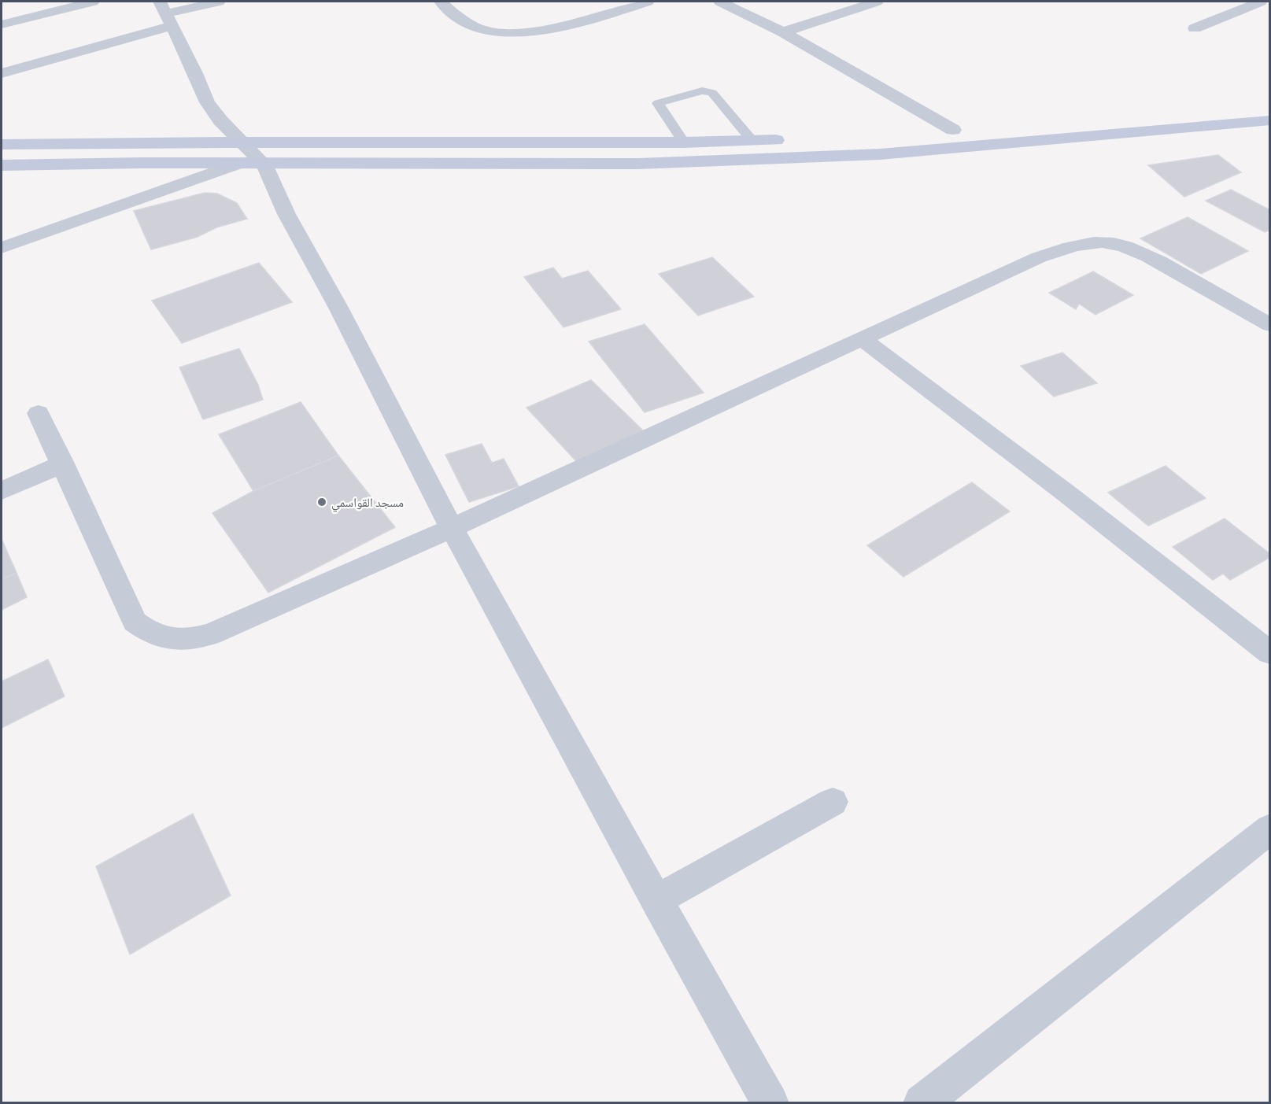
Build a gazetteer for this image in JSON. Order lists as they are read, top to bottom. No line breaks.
{"places":["مسجد القواسمي"]}
